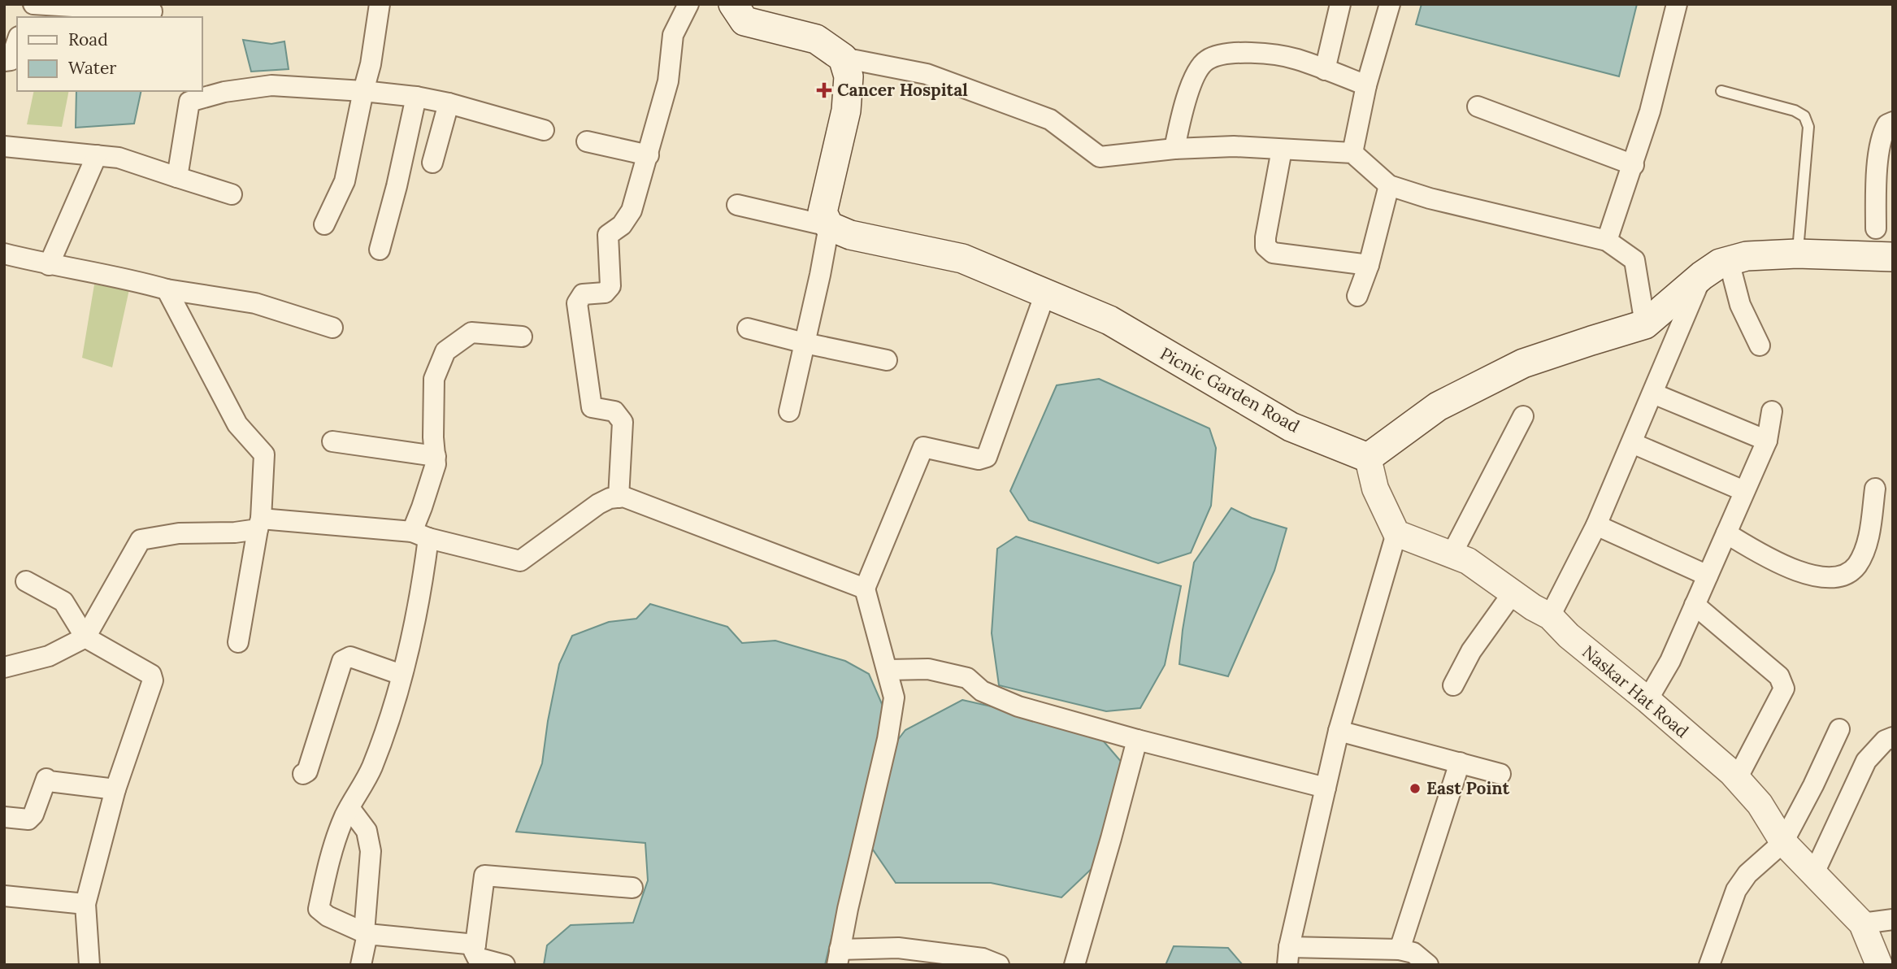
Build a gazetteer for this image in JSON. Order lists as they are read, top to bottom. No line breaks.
{"streets":{"main road":["Picnic Garden Road"],"street":["Naskar Hat Road"]},"places":{"health":["Cancer Hospital"],"other":["East Point"]},"legend":["Road","Water"]}
